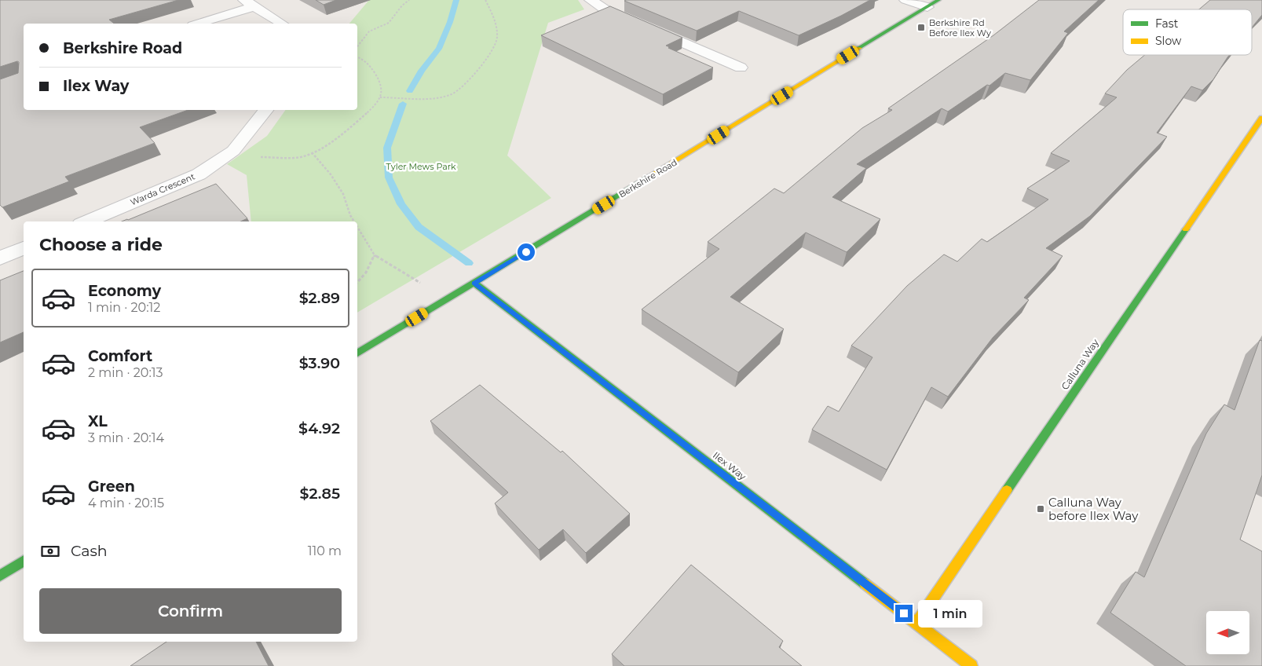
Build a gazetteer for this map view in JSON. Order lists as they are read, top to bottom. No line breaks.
{"streets":{"street":["Berkshire Road","Warda Crescent","Calluna Way","Ilex Way"]},"crossings":[["Berkshire Road","Ilex Way"],["Calluna Way","Ilex Way"]],"parks":["Tyler Mews Park"],"places":{"transit":["Berkshire Rd Before Ilex Wy","Calluna Way before Ilex Way"]},"legend":["Fast","Slow"],"north":"left","page":{"banner":["Berkshire Road","Ilex Way"],"heading":"Choose a ride","list":[{"name":"Economy","note":"1 min · 20:12","value":"$2.89"},{"name":"Comfort","note":"2 min · 20:13","value":"$3.90"},{"name":"XL","note":"3 min · 20:14","value":"$4.92"},{"name":"Green","note":"4 min · 20:15","value":"$2.85"}],"pay":["Cash","110 m"],"buttons":"Confirm","bubble":"1 min"}}
